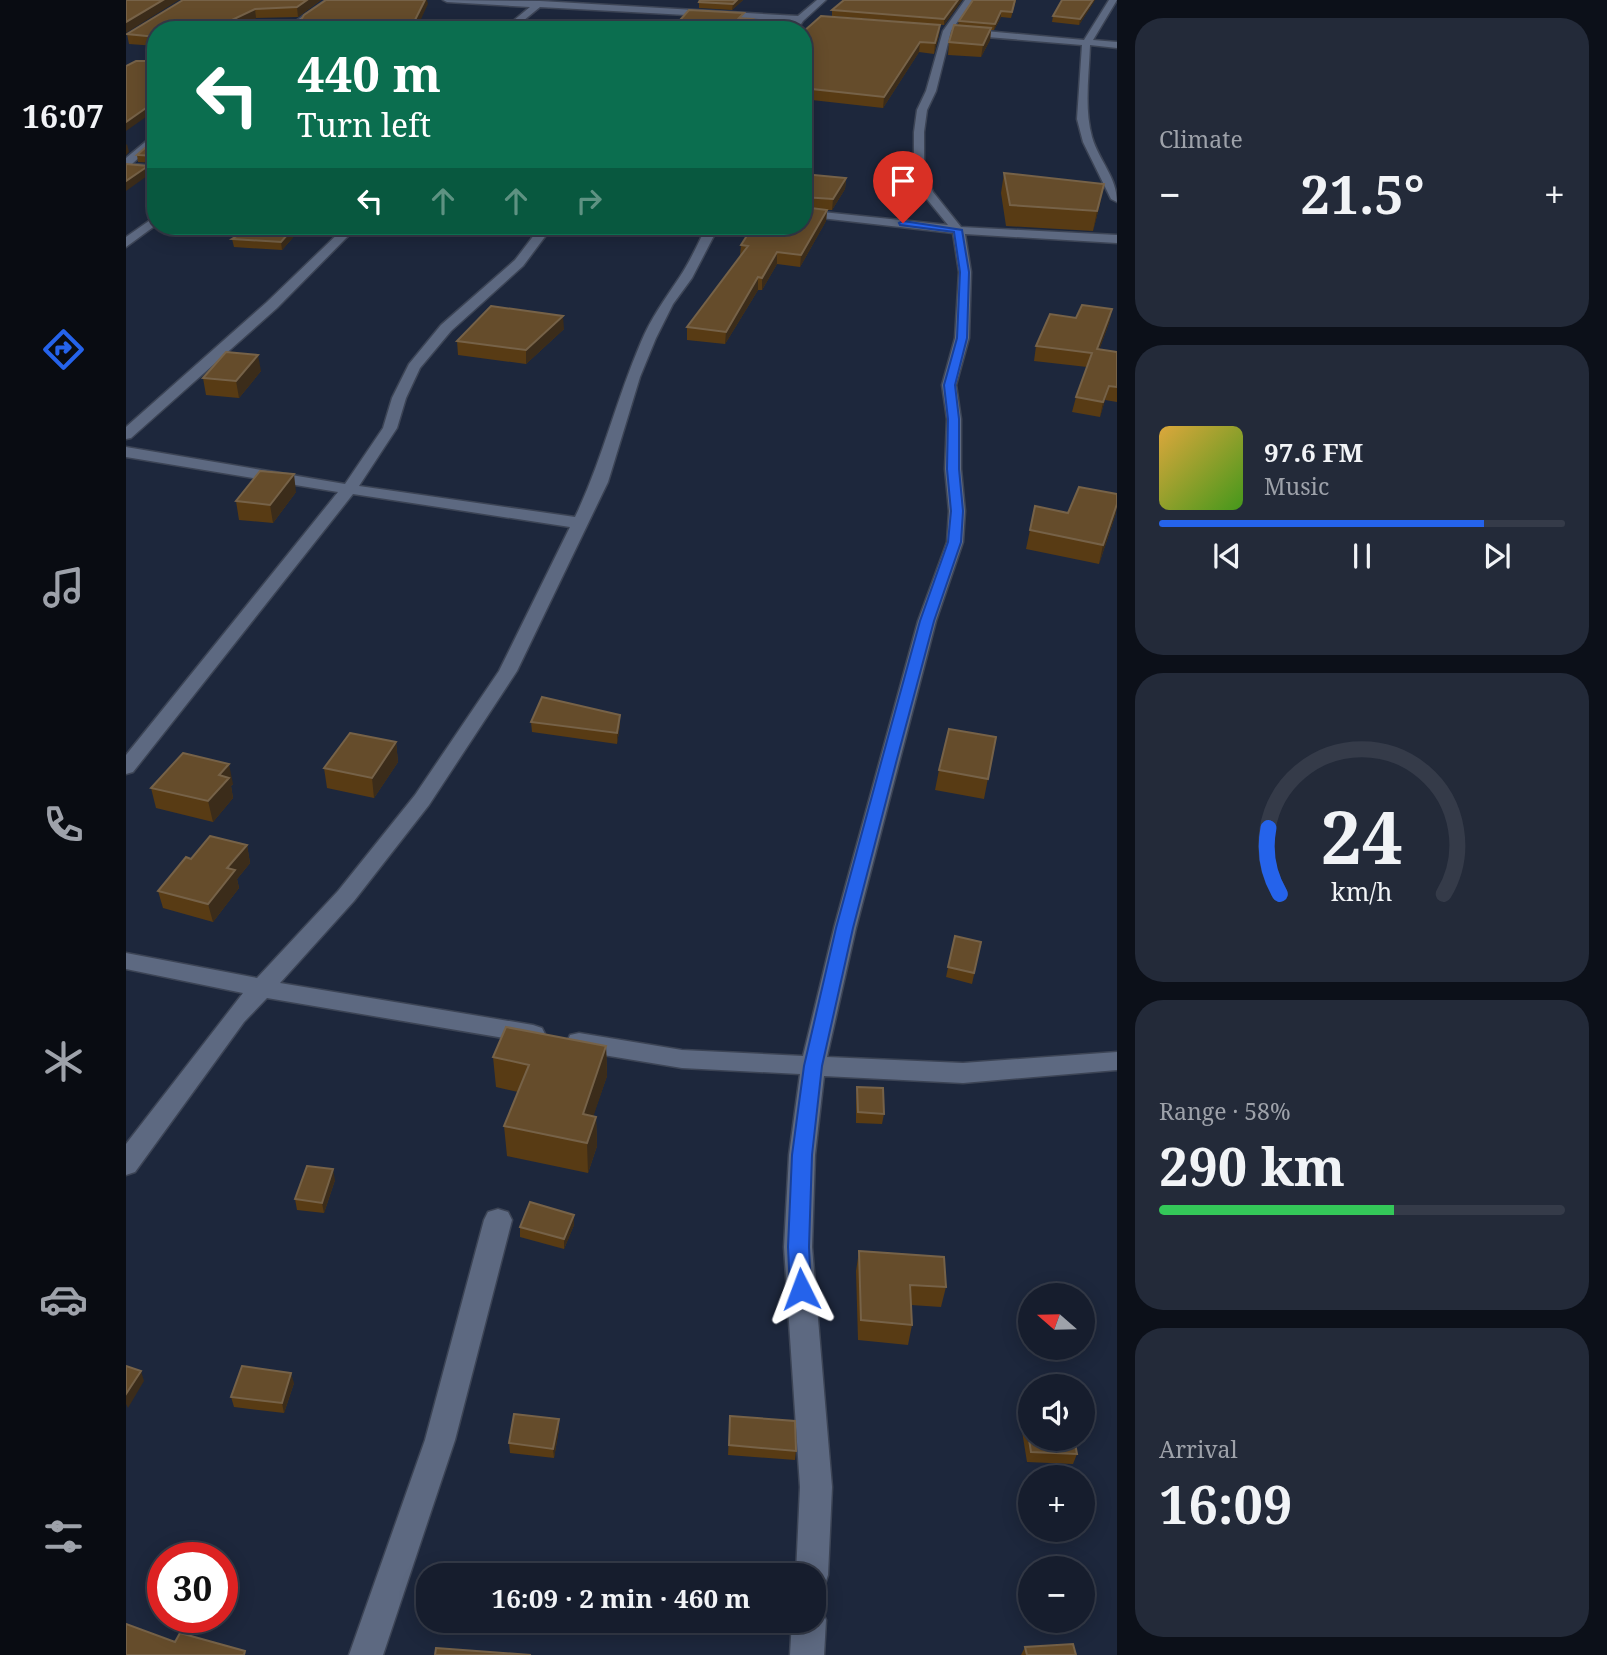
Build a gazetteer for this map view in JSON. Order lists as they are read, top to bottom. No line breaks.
{"north":"left","page":{"tabs":"16:07","tile":["Climate",["Range · 58%","290 km"],["Arrival","16:09"]],"turn":["440 m","Turn left"],"heat":["−","21.5°","+"],"song":["97.6 FM","Music"],"map_buttons":["+","−"],"limit":"30","trip":"16:09 · 2 min · 460 m","gauge":["24","km/h"]}}
